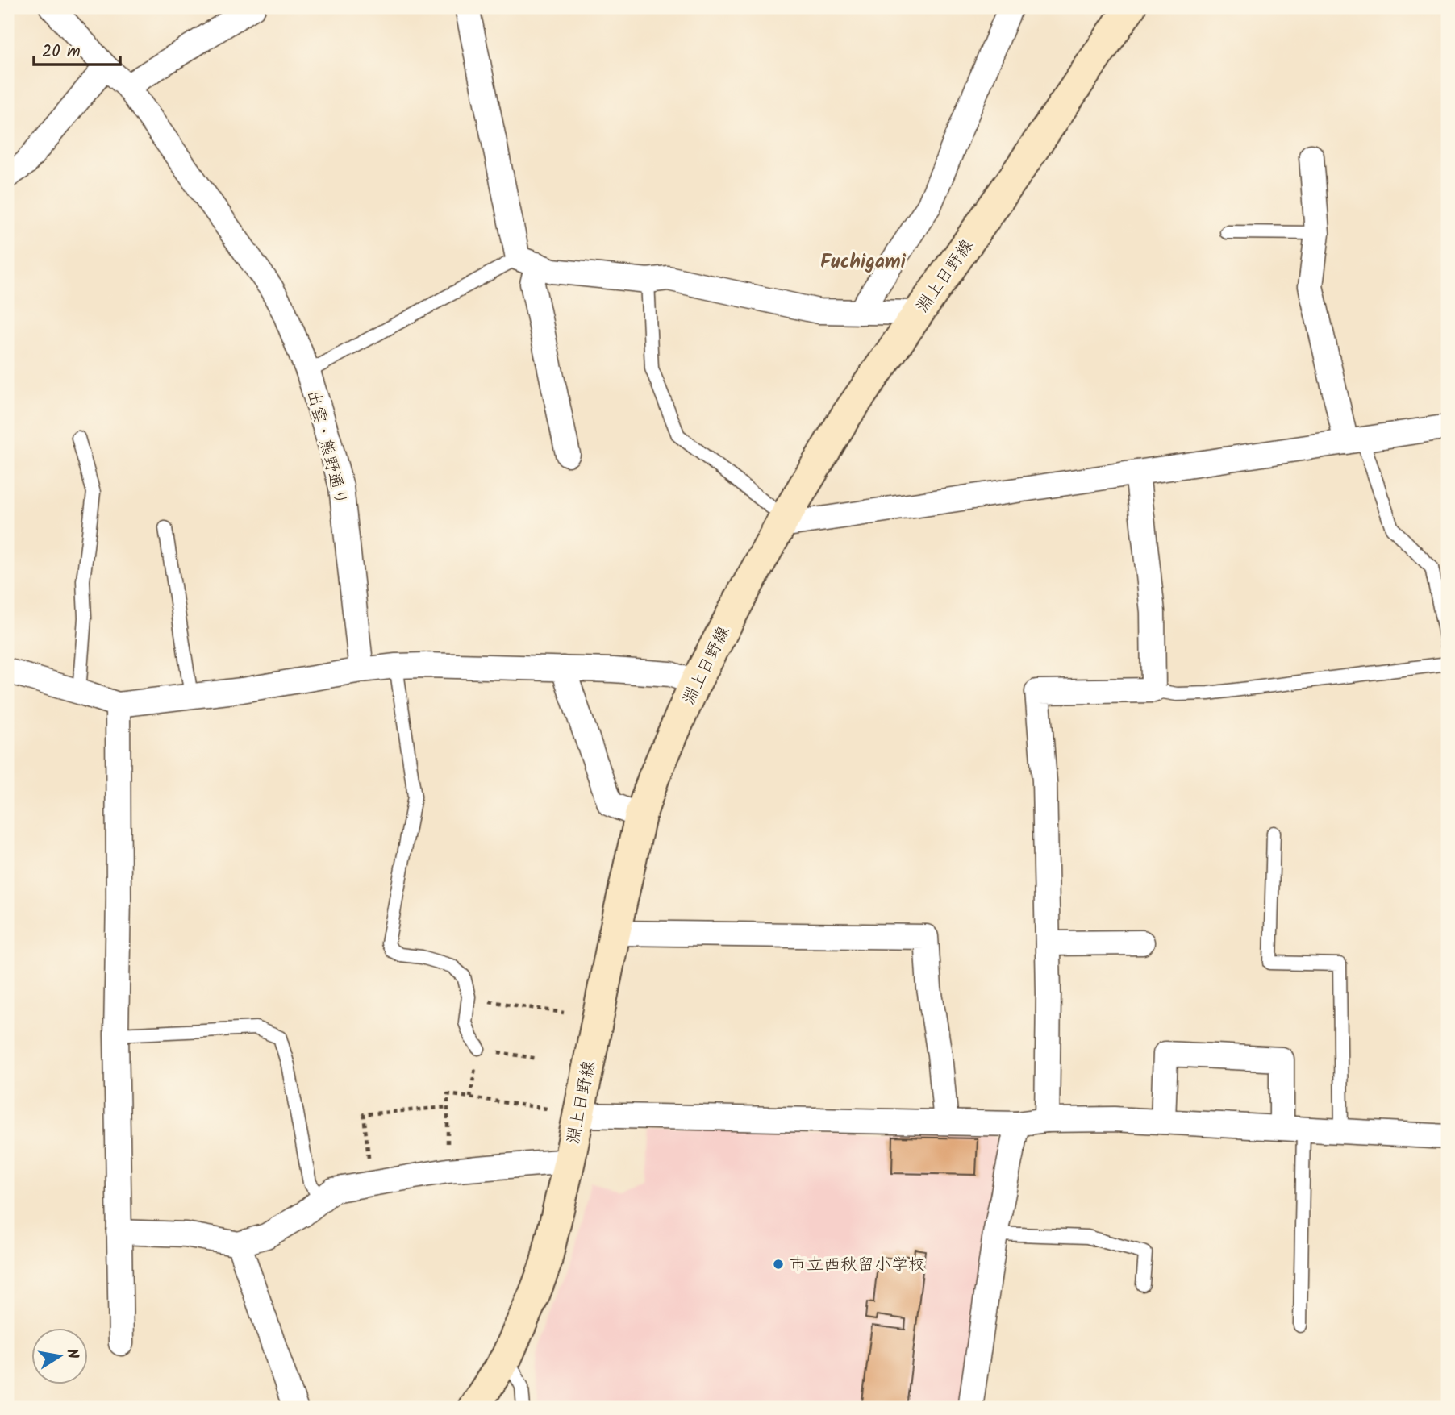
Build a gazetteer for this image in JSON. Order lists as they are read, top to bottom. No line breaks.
{"streets":{"main road":["淵上日野線"],"street":["出雲・熊野通り"]},"districts":["Fuchigami"],"places":["市立西秋留小学校"],"scale_bar":"20 m","north":"right"}
